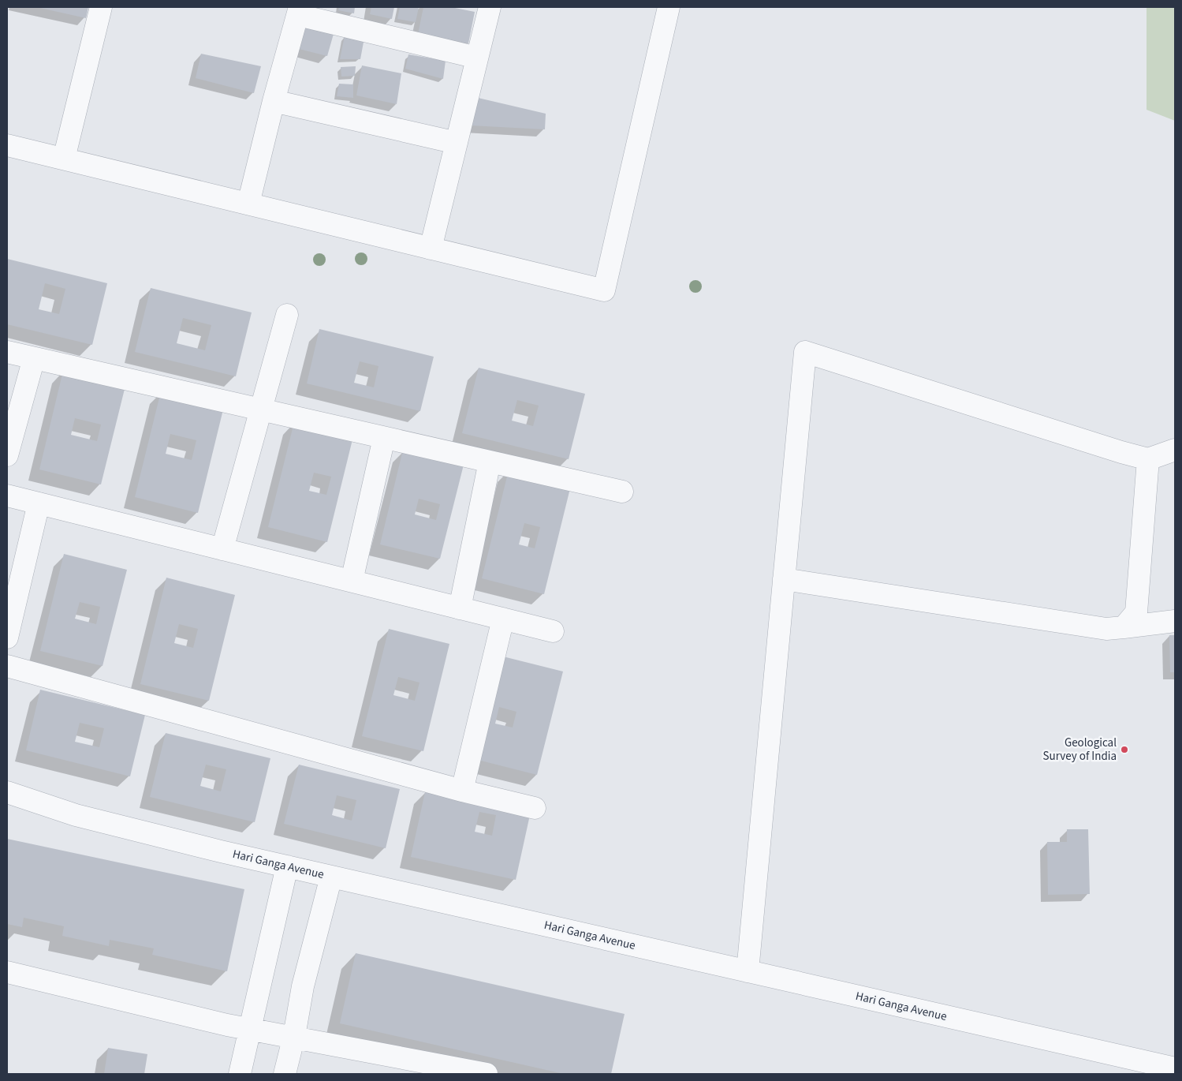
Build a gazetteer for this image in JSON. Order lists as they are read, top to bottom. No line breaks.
{"streets":{"street":["Hari Ganga Avenue"]},"places":["Geological Survey of India"]}
